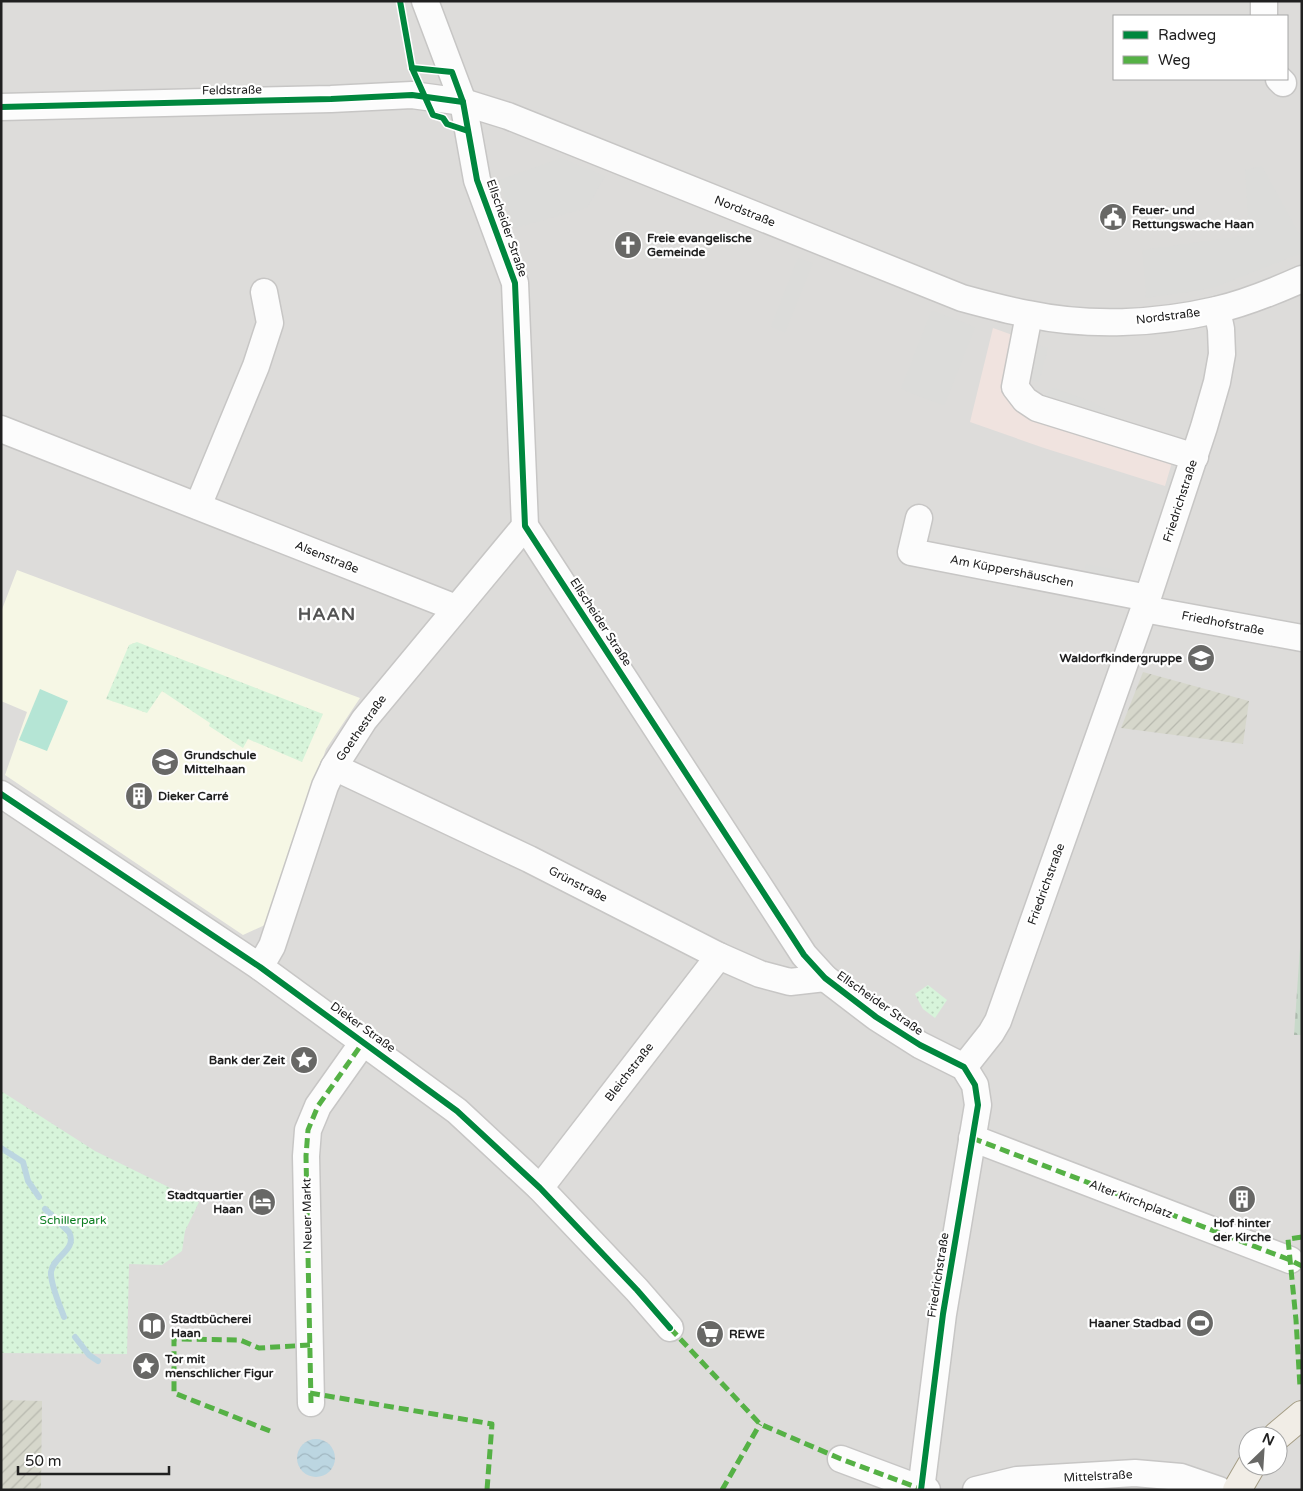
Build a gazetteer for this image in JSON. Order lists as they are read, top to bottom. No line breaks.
{"streets":{"street":["Feldstraße","Nordstraße","Ellscheider Straße","Friedrichstraße","Alsenstraße","Am Küppershäuschen","Friedhofstraße","Goethestraße","Grünstraße","Dieker Straße","Bleichstraße","Alter Kirchplatz","Neuer Markt","Mittelstraße"]},"crossings":[["Feldstraße","Nordstraße"],["Feldstraße","Ellscheider Straße"],["Nordstraße","Ellscheider Straße"],["Nordstraße","Friedrichstraße"],["Ellscheider Straße","Friedrichstraße"],["Ellscheider Straße","Goethestraße"],["Ellscheider Straße","Grünstraße"],["Friedrichstraße","Am Küppershäuschen"],["Friedrichstraße","Friedhofstraße"],["Friedrichstraße","Alter Kirchplatz"],["Alsenstraße","Goethestraße"],["Am Küppershäuschen","Friedhofstraße"],["Goethestraße","Grünstraße"],["Goethestraße","Dieker Straße"],["Grünstraße","Bleichstraße"],["Dieker Straße","Bleichstraße"],["Dieker Straße","Neuer Markt"]],"districts":["HAAN"],"parks":["Schillerpark"],"places":{"public building":["Feuer- und Rettungswache Haan"],"church":["Freie evangelische Gemeinde"],"school or university":["Waldorfkindergruppe","Grundschule Mittelhaan"],"building":["Dieker Carré","Hof hinter der Kirche"],"place":["Bank der Zeit","Tor mit menschlicher Figur"],"hotel":["Stadtquartier Haan"],"sports":["Haaner Stadbad"],"library":["Stadtbücherei Haan"],"supermarket":["REWE"]},"legend":["Radweg","Weg"],"scale_bar":"50 m","north":"top right"}
